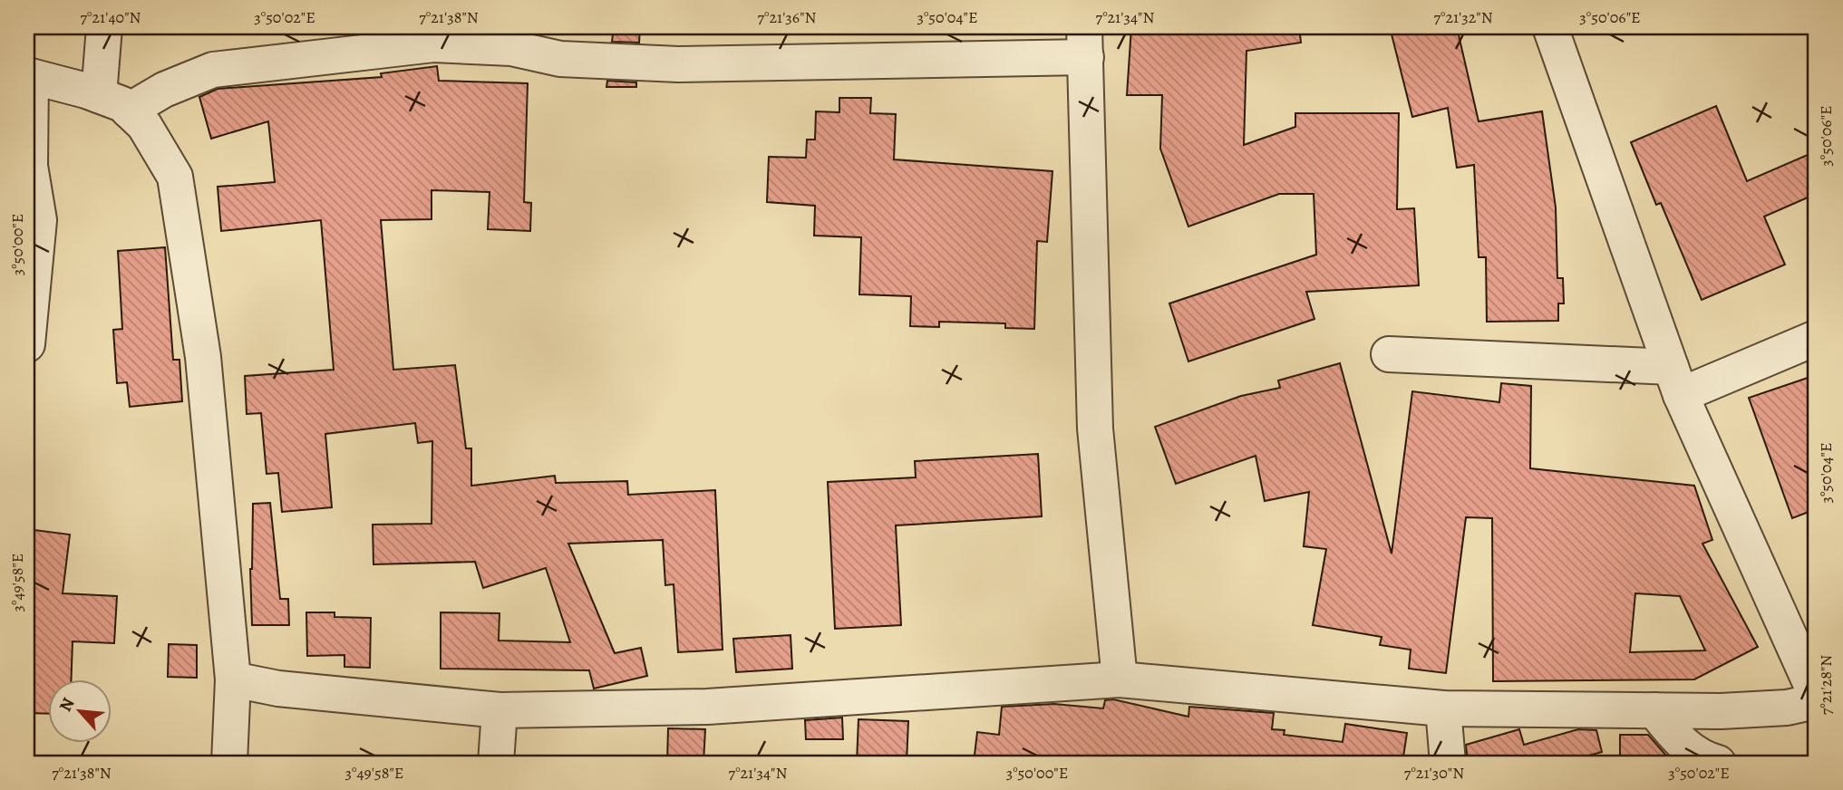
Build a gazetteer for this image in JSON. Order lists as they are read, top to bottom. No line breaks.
{"north":"top left","coordinates":["7°21'40\"N","3°50'02\"E","7°21'38\"N","7°21'36\"N","3°50'04\"E","7°21'34\"N","7°21'32\"N","3°50'06\"E","3°50'00\"E","3°49'58\"E","7°21'28\"N","7°21'30\"N"]}
